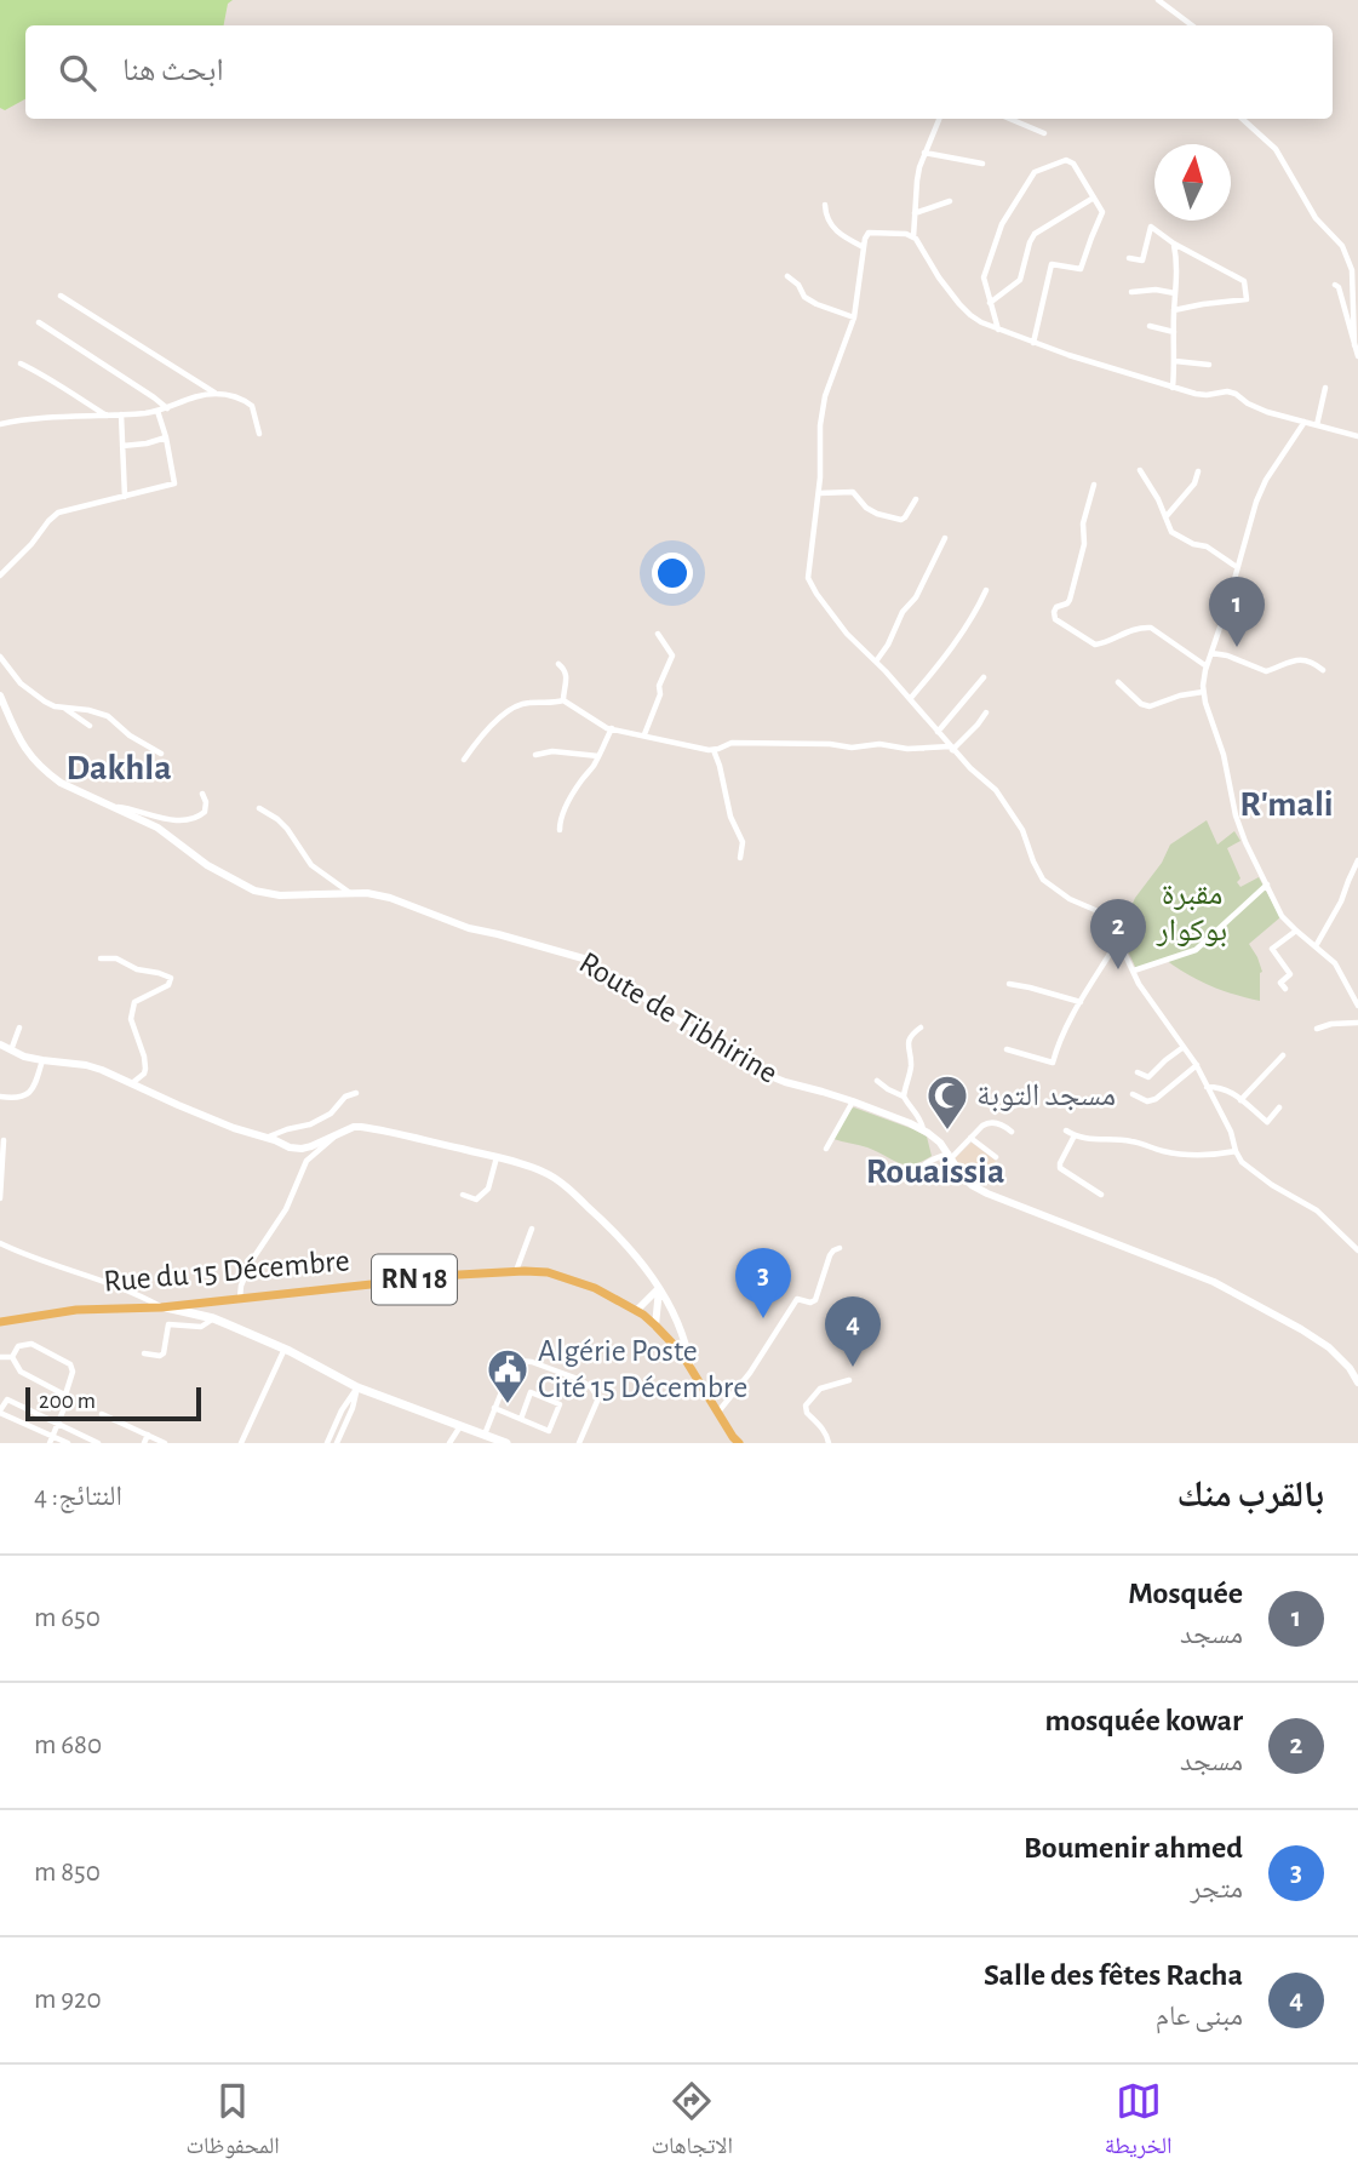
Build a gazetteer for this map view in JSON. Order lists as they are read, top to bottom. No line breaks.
{"streets":{"main road":["Rue du 15 Décembre","RN 18"],"street":["Route de Tibhirine"]},"districts":["Dakhla","R'mali","Rouaissia"],"parks":["مقبرة بوكوار"],"places":{"mosque":["مسجد التوبة"],"public building":["Algérie Poste Cité 15 Décembre"]},"scale_bar":"200 m","north":"top","page":{"search":"ابحث هنا","pins":["1","2","3","4"],"scale":"200 m","heading":["بالقرب منك","النتائج: 4"],"list":[{"mark":"1","name":"Mosquée","note":"مسجد","value":"650 m"},{"mark":"2","name":"mosquée kowar","note":"مسجد","value":"680 m"},{"mark":"3","name":"Boumenir ahmed","note":"متجر","value":"850 m"},{"mark":"4","name":"Salle des fêtes Racha","note":"مبنى عام","value":"920 m"}],"nav":["الخريطة","الاتجاهات","المحفوظات"]}}
